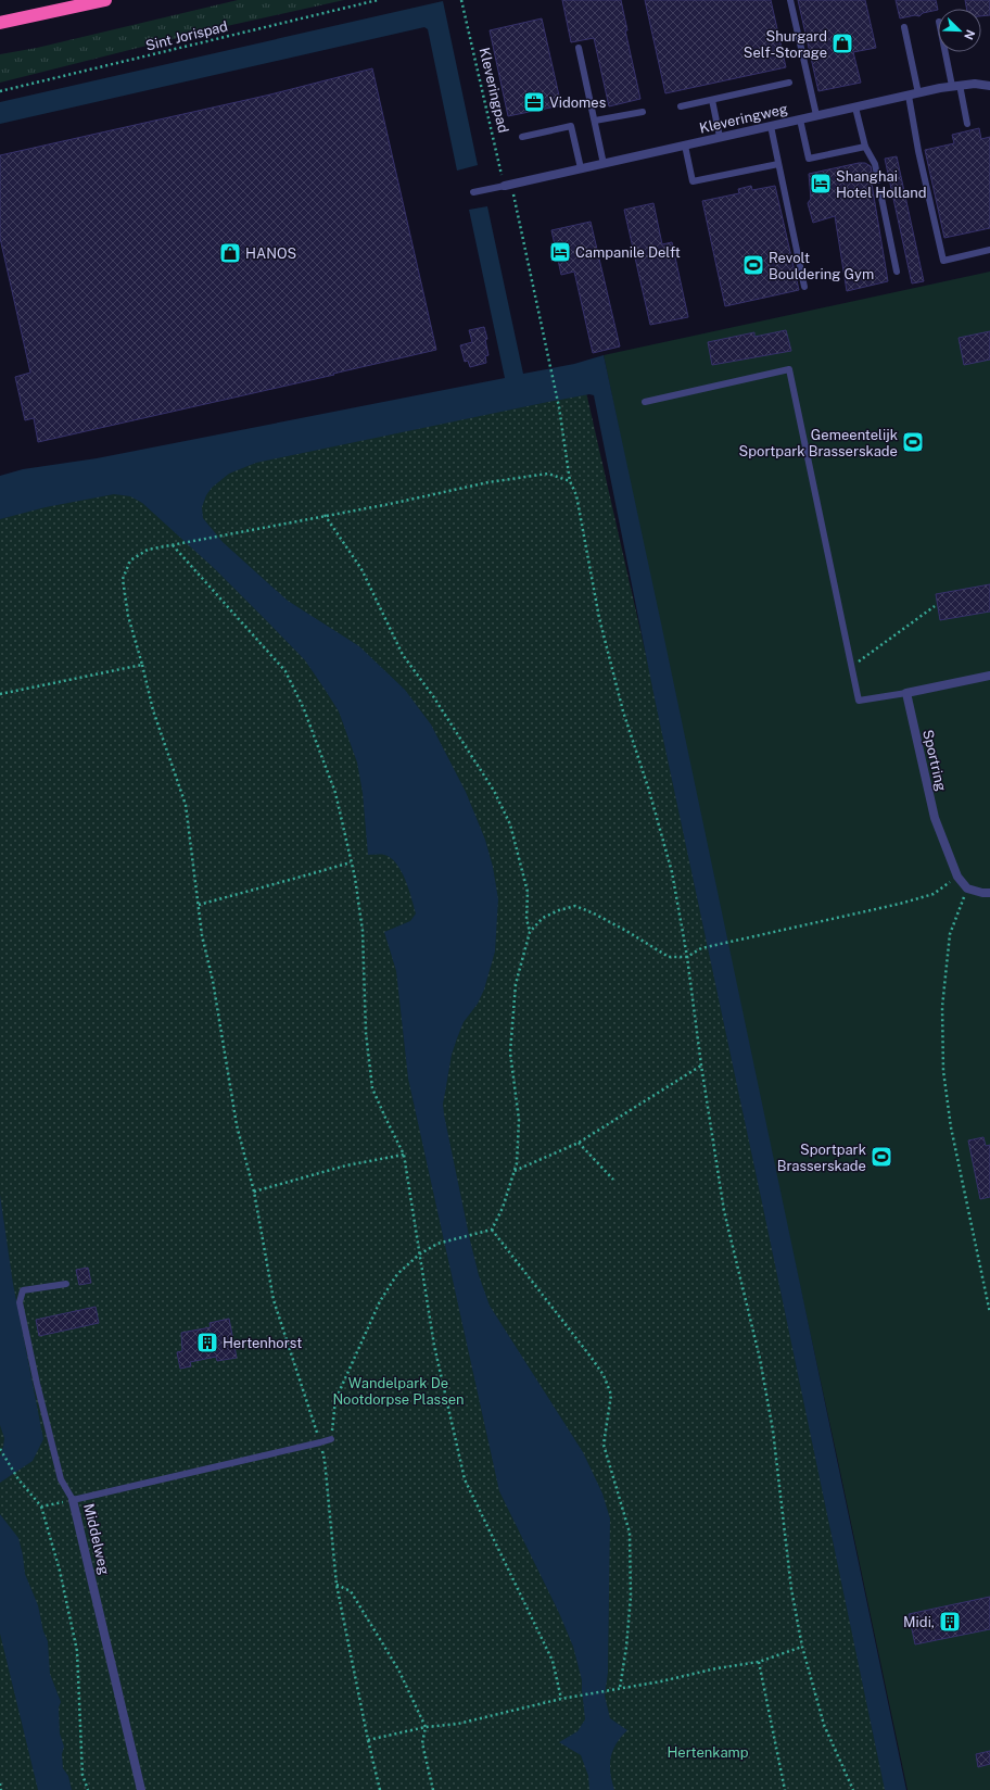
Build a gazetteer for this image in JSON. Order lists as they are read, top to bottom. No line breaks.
{"streets":{"street":["Kleveringweg","Sportring","Middelweg"],"path":["Sint Jorispad","Kleveringpad"]},"crossings":[["Kleveringpad","Kleveringweg"]],"parks":["Wandelpark De Nootdorpse Plassen","Hertenkamp"],"places":{"shop":["Shurgard Self-Storage","HANOS"],"office":["Vidomes"],"hotel":["Shanghai Hotel Holland","Campanile Delft"],"sports":["Revolt Bouldering Gym","Gemeentelijk Sportpark Brasserskade","Sportpark Brasserskade"],"building":["Hertenhorst","Midi,"]},"north":"bottom right"}
